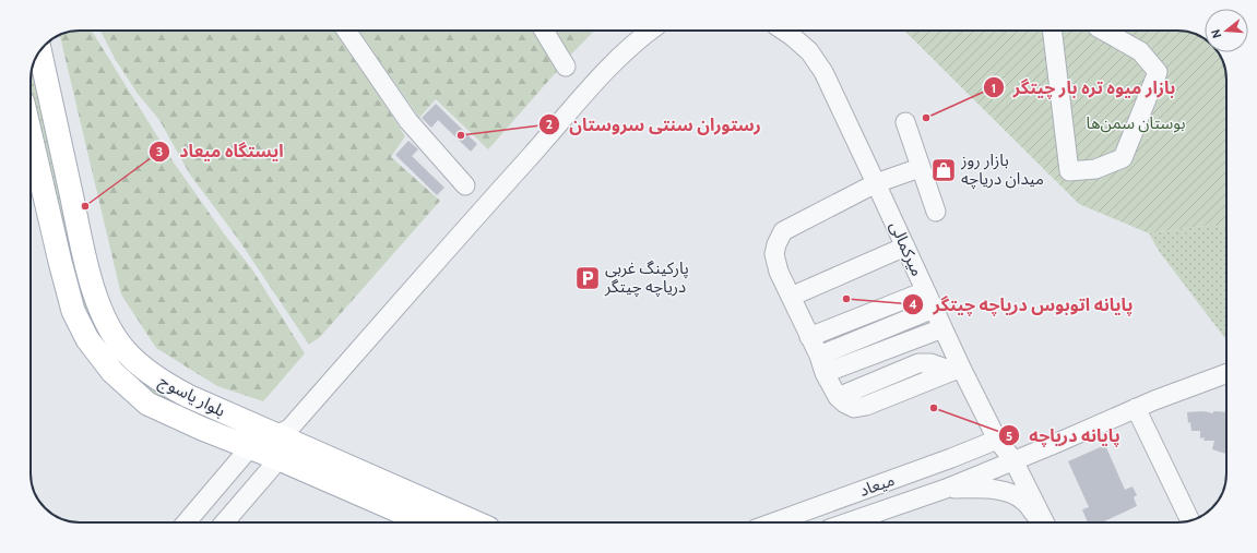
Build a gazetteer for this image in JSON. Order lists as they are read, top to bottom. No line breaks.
{"streets":{"main road":["بلوار یاسوج"],"street":["میرکمالی","میعاد"]},"crossings":[["میرکمالی","میعاد"]],"parks":["بوستان سمن‌ها"],"places":{"other":["بازار میوه تره بار چیتگر","رستوران سنتی سروستان","ایستگاه میعاد","پایانه اتوبوس دریاچه چیتگر","پایانه دریاچه"],"shop":["بازار روز میدان دریاچه"],"parking":["پارکینگ غربی دریاچه چیتگر"]},"north":"left"}
